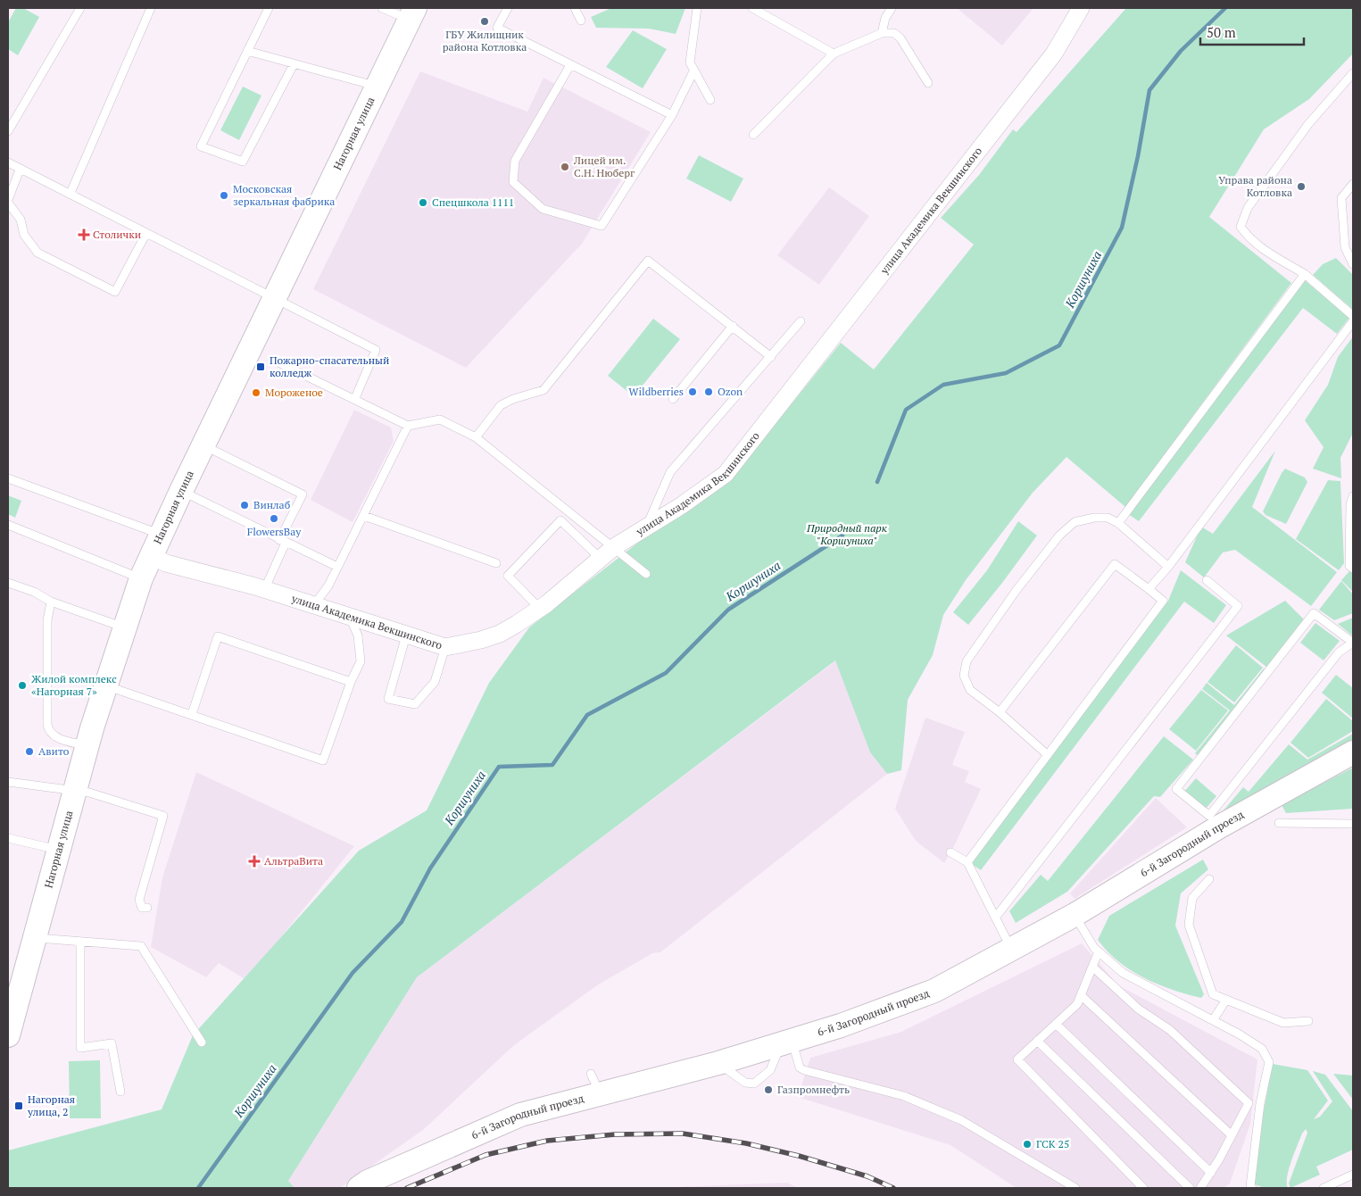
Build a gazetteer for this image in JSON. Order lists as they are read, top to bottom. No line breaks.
{"streets":{"street":["Нагорная улица","улица Академика Векшинского","6-й Загородный проезд"]},"crossings":[["Нагорная улица","улица Академика Векшинского"]],"water":["Коршуниха"],"parks":["Природный парк \"Коршуниха\""],"places":{"other":["ГБУ Жилищник района Котловка","Лицей им. С.Н. Нюберг","Управа района Котловка","Московская зеркальная фабрика","Спецшкола 1111","Wildberries","Ozon","Мороженое","Винлаб","FlowersBay","Жилой комплекс «Нагорная 7»","Авито","Газпромнефть","ГСК 25"],"health":["Столички","АльтраВита"],"transit":["Пожарно-спасательный колледж","Нагорная улица, 2"]},"scale_bar":"50 m"}
